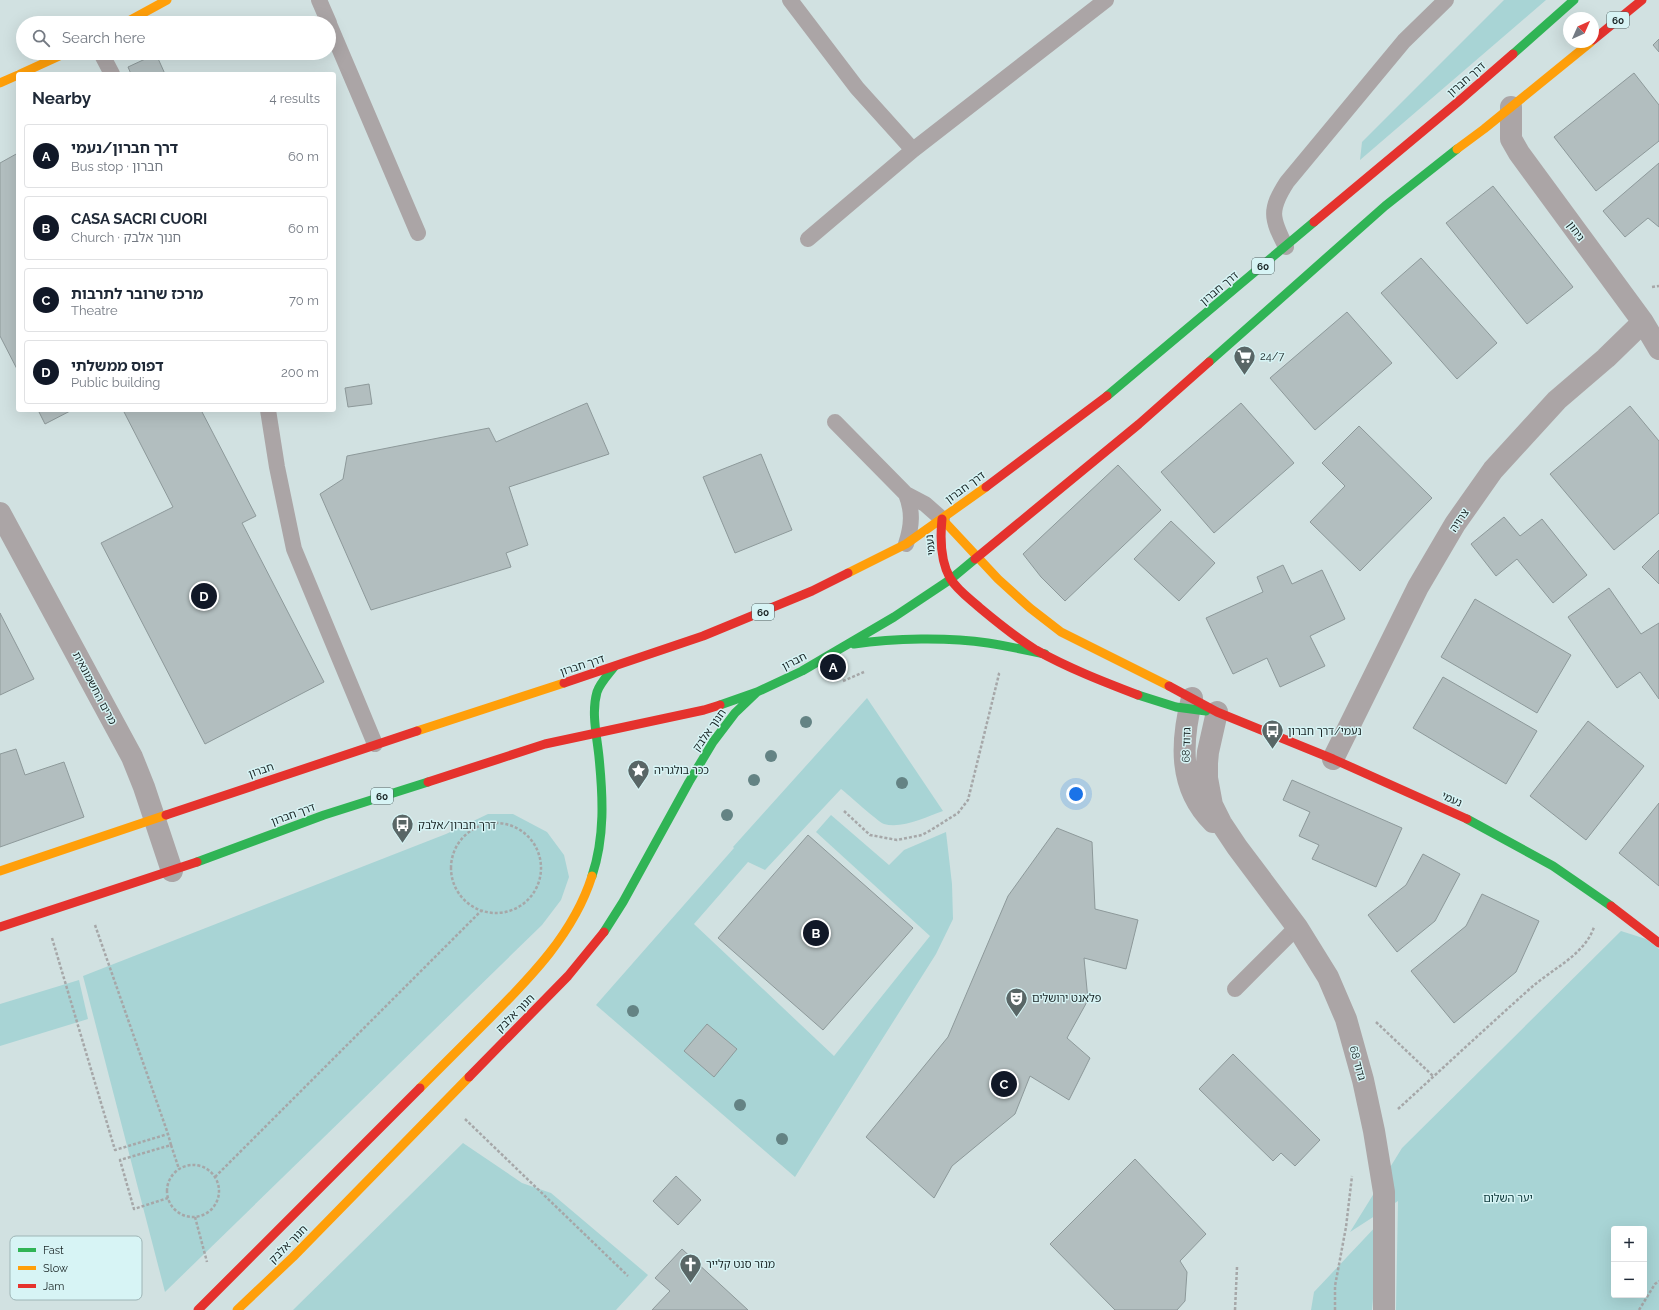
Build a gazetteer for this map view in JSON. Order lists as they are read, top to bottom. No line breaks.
{"streets":{"main road":["60","דרך חברון","נעמי","חברון","חנוך אלבק"],"street":["גיחון","צרויה","מרים החשמונאית","גדוד 68"]},"crossings":[["60","דרך חברון"],["60","גיחון"],["60","נעמי"],["60","חברון"],["60","מרים החשמונאית"],["60","חנוך אלבק"],["דרך חברון","נעמי"],["דרך חברון","חברון"],["דרך חברון","מרים החשמונאית"],["דרך חברון","חנוך אלבק"],["גיחון","צרויה"],["צרויה","נעמי"],["נעמי","חברון"],["נעמי","גדוד 68"],["חברון","מרים החשמונאית"],["חברון","חנוך אלבק"]],"parks":["יער השלום"],"places":{"supermarket":["24/7"],"bus stop":["נעמי/דרך חברון","דרך חברון/אלבק"],"place":["ככר בולגריה"],"theatre":["פלאנט ירושלים"],"church":["מנזר סנט קלייר"]},"legend":["Fast","Slow","Jam"],"north":"top right","page":{"search":"Search here","heading":["Nearby","4 results"],"list":[{"mark":"A","name":"דרך חברון/נעמי","note":"Bus stop · חברון","value":"60 m"},{"mark":"B","name":"CASA SACRI CUORI","note":"Church · חנוך אלבק","value":"60 m"},{"mark":"C","name":"מרכז שרובר לתרבות","note":"Theatre","value":"70 m"},{"mark":"D","name":"דפוס ממשלתי","note":"Public building","value":"200 m"}],"pins":["D","A","B","C"],"map_buttons":["+","−"]}}
